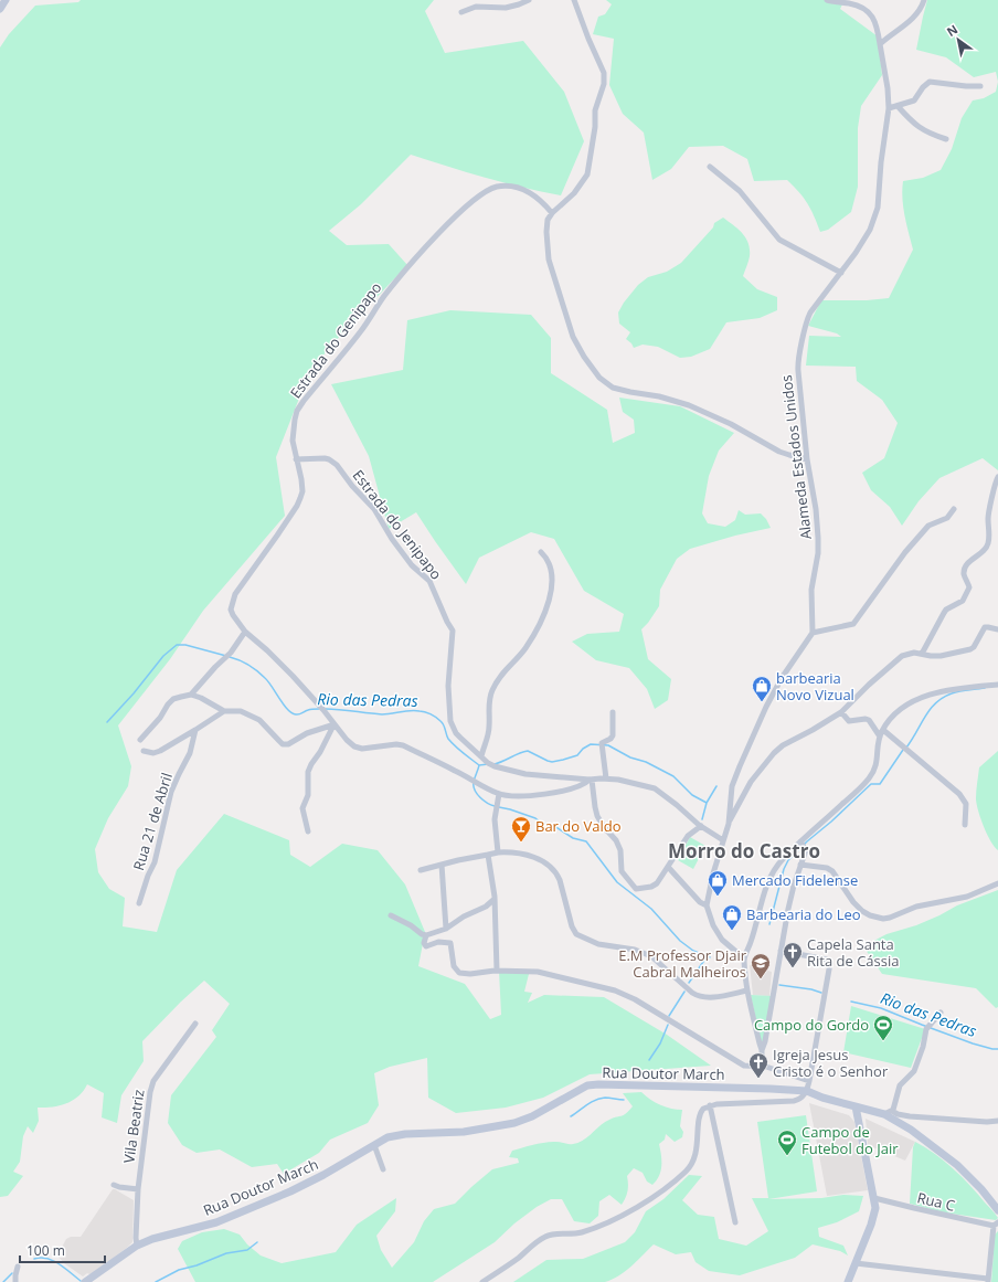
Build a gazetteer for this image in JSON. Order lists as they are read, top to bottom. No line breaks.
{"streets":{"main road":["Rua Doutor March"],"street":["Estrada do Genipapo","Alameda Estados Unidos","Estrada do Jenipapo","Rua 21 de Abril","Vila Beatriz","Rua C"]},"crossings":[["Estrada do Genipapo","Estrada do Jenipapo"],["Rua Doutor March","Vila Beatriz"]],"districts":["Morro do Castro"],"water":["Rio das Pedras"],"places":{"shop":["barbearia Novo Vizual","Mercado Fidelense","Barbearia do Leo"],"bar":["Bar do Valdo"],"church":["Capela Santa Rita de Cássia","Igreja Jesus Cristo é o Senhor"],"school or university":["E.M Professor Djair Cabral Malheiros"],"sports":["Campo do Gordo","Campo de Futebol do Jair"]},"scale_bar":"100 m","north":"top left"}
